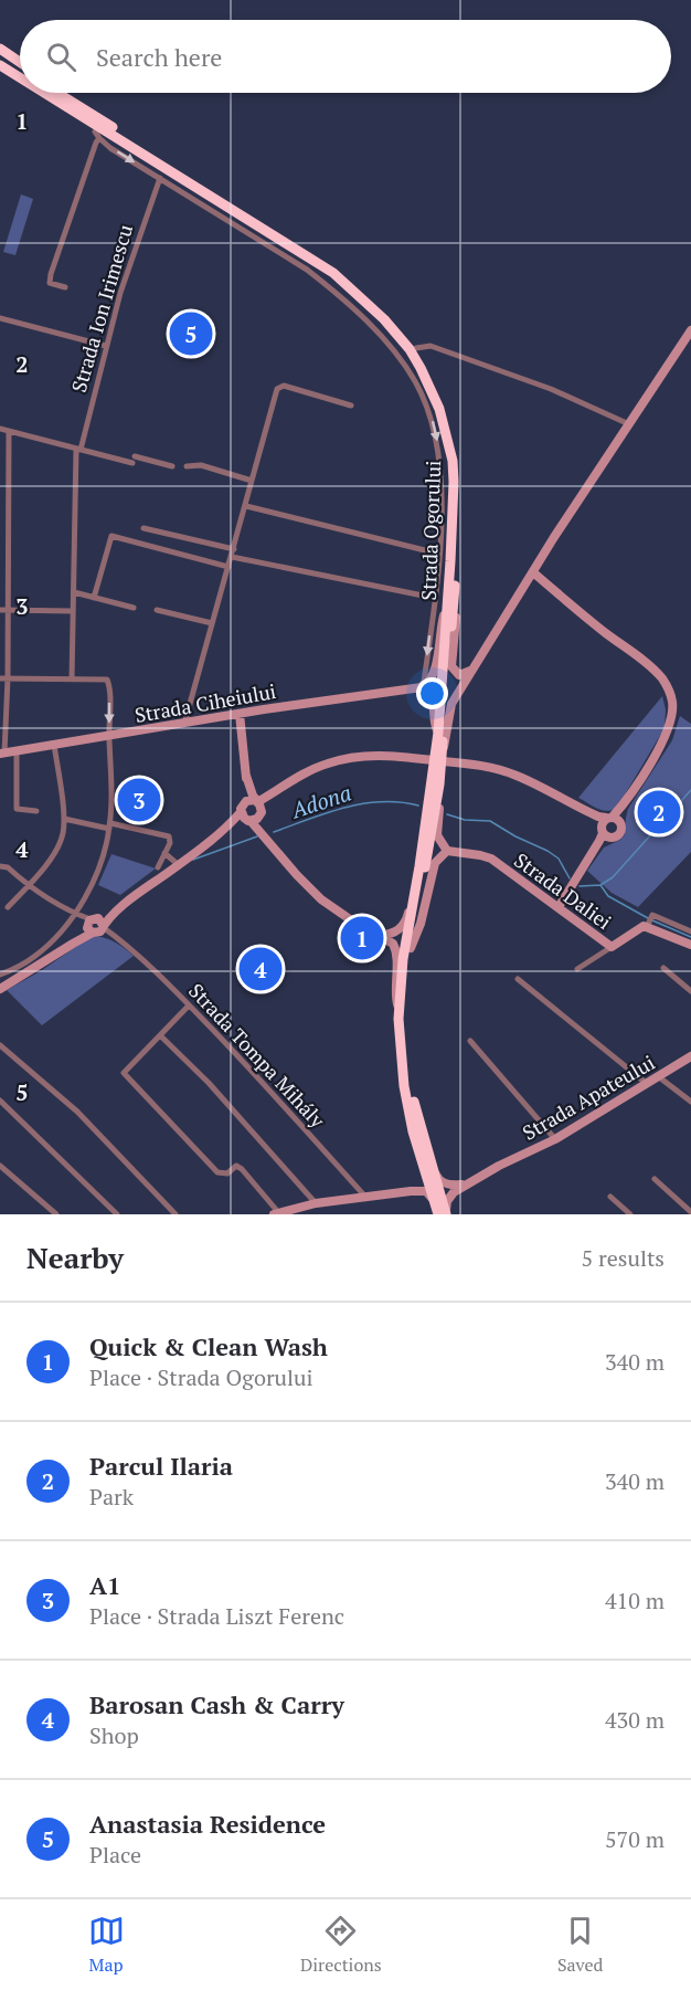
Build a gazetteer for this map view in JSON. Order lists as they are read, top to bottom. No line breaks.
{"streets":{"highway":["Strada Ogorului"],"street":["Strada Ion Irimescu","Strada Ciheiului","Strada Daliei","Strada Tompa Mihály","Strada Apateului"]},"crossings":[["Strada Ogorului","Strada Apateului"]],"water":["Adona"],"page":{"search":"Search here","pins":["5","3","2","1","4"],"heading":["Nearby","5 results"],"list":[{"mark":"1","name":"Quick & Clean Wash","note":"Place · Strada Ogorului","value":"340 m"},{"mark":"2","name":"Parcul Ilaria","note":"Park","value":"340 m"},{"mark":"3","name":"A1","note":"Place · Strada Liszt Ferenc","value":"410 m"},{"mark":"4","name":"Barosan Cash & Carry","note":"Shop","value":"430 m"},{"mark":"5","name":"Anastasia Residence","note":"Place","value":"570 m"}],"nav":["Map","Directions","Saved"]},"grid":{"rows":["1","2","3","4","5"]}}
